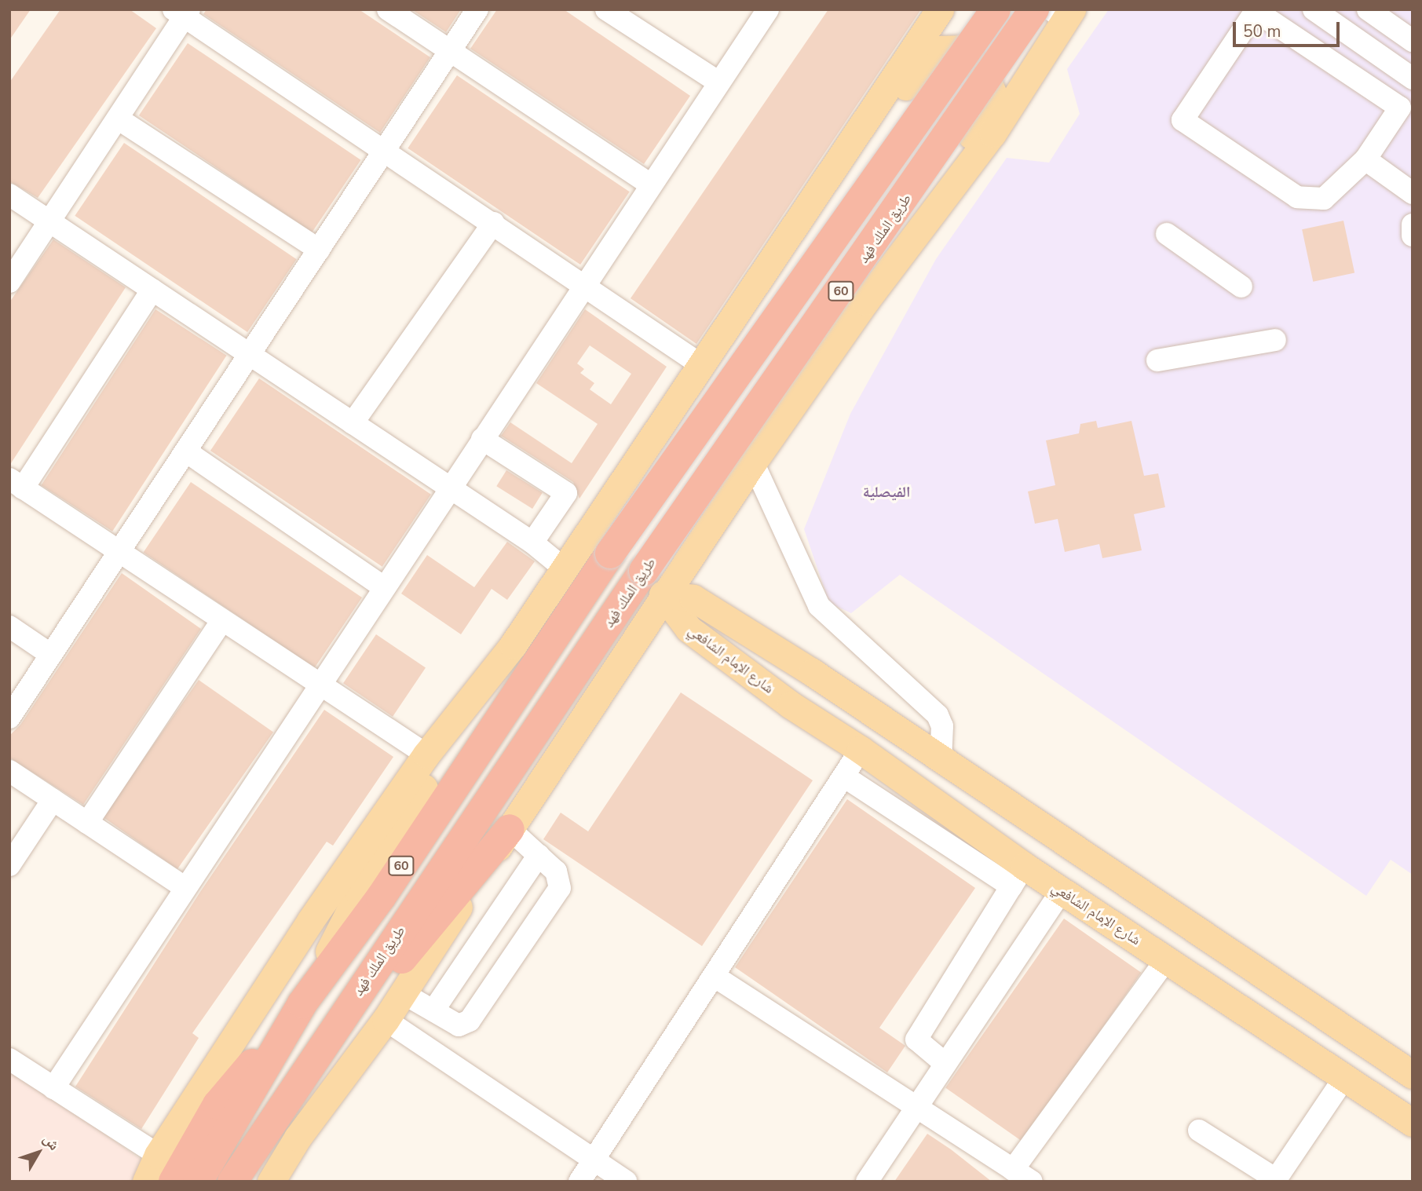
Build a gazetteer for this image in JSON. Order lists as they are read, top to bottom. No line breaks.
{"streets":{"highway":["طريق الملك فهد","60"],"main road":["شارع الإمام الشافعي"]},"districts":["الفيصلية"],"scale_bar":"50 m","north":"top right"}
